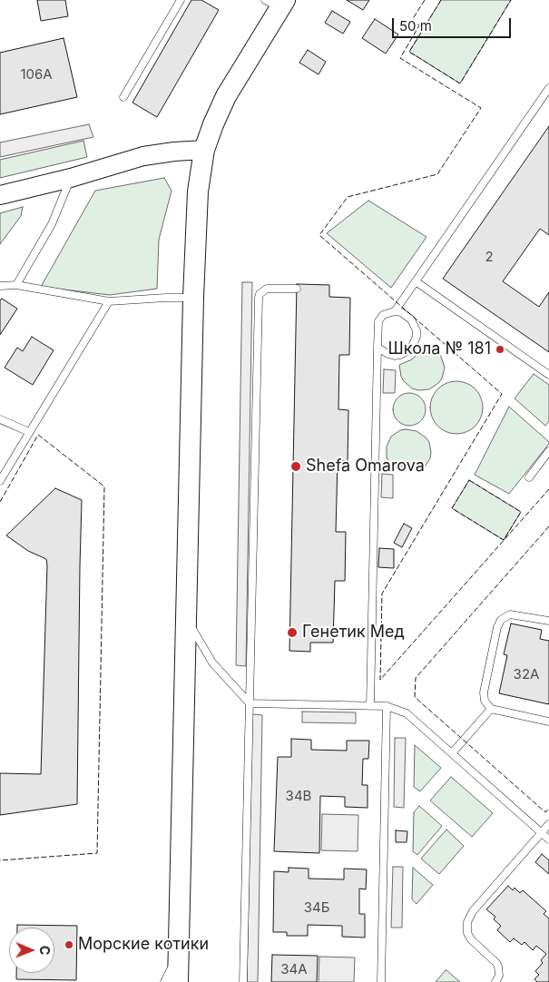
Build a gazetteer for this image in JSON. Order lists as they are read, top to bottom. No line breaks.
{"places":["Школа № 181","Shefa Omarova","Генетик Мед","Морские котики"],"house_numbers":["106А","2","32А","34В","34Б","34А"],"scale_bar":"50 m","north":"right"}
